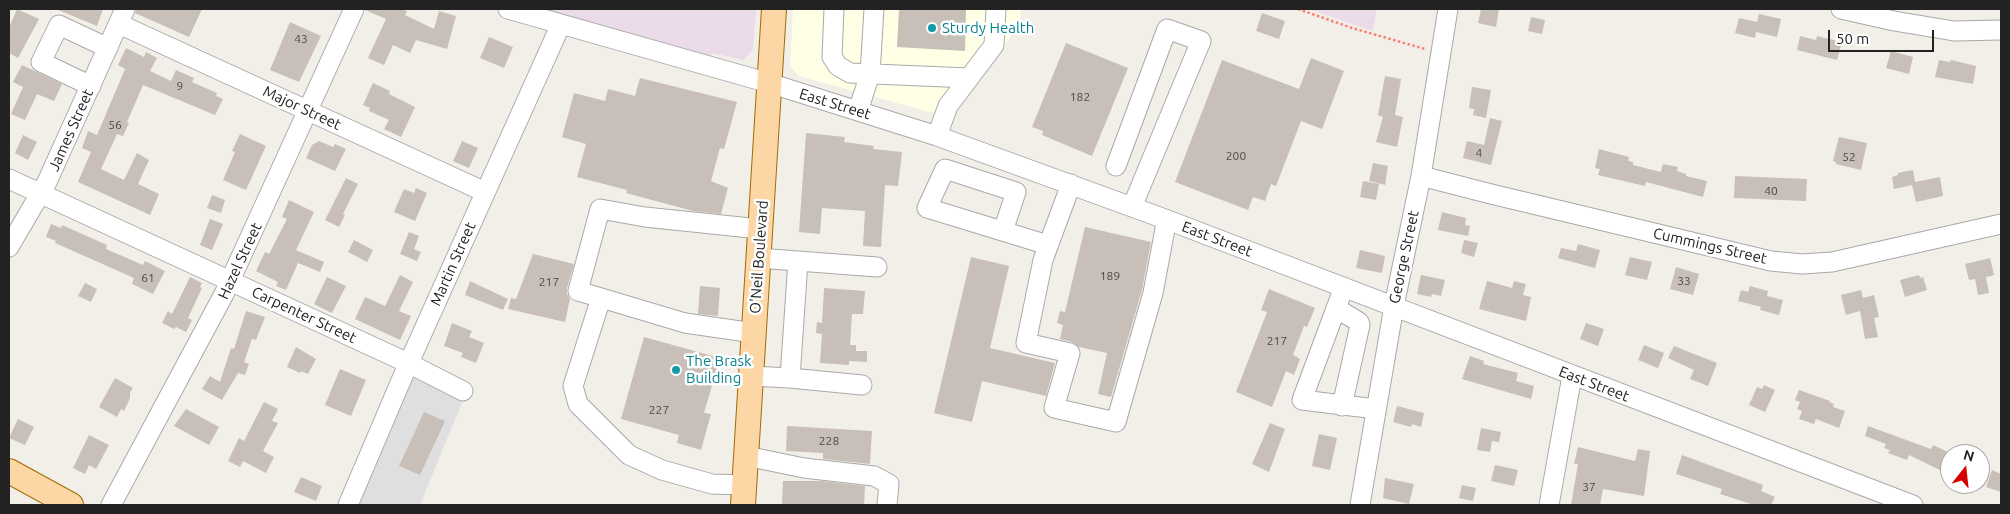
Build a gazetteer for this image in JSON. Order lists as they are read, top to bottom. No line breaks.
{"streets":{"main road":["O'Neil Boulevard"],"street":["East Street","Major Street","James Street","Cummings Street","George Street","Hazel Street","Martin Street","Carpenter Street"]},"crossings":[["East Street","O'Neil Boulevard"],["East Street","George Street"],["East Street","Martin Street"],["Major Street","James Street"],["Major Street","Hazel Street"],["Major Street","Martin Street"],["James Street","Carpenter Street"],["Cummings Street","George Street"],["Hazel Street","Carpenter Street"],["Martin Street","Carpenter Street"]],"places":["Sturdy Health","The Brask Building"],"house_numbers":["43","9","182","56","4","200","52","40","189","61","33","217","217","227","228","37"],"scale_bar":"50 m","north":"top"}
